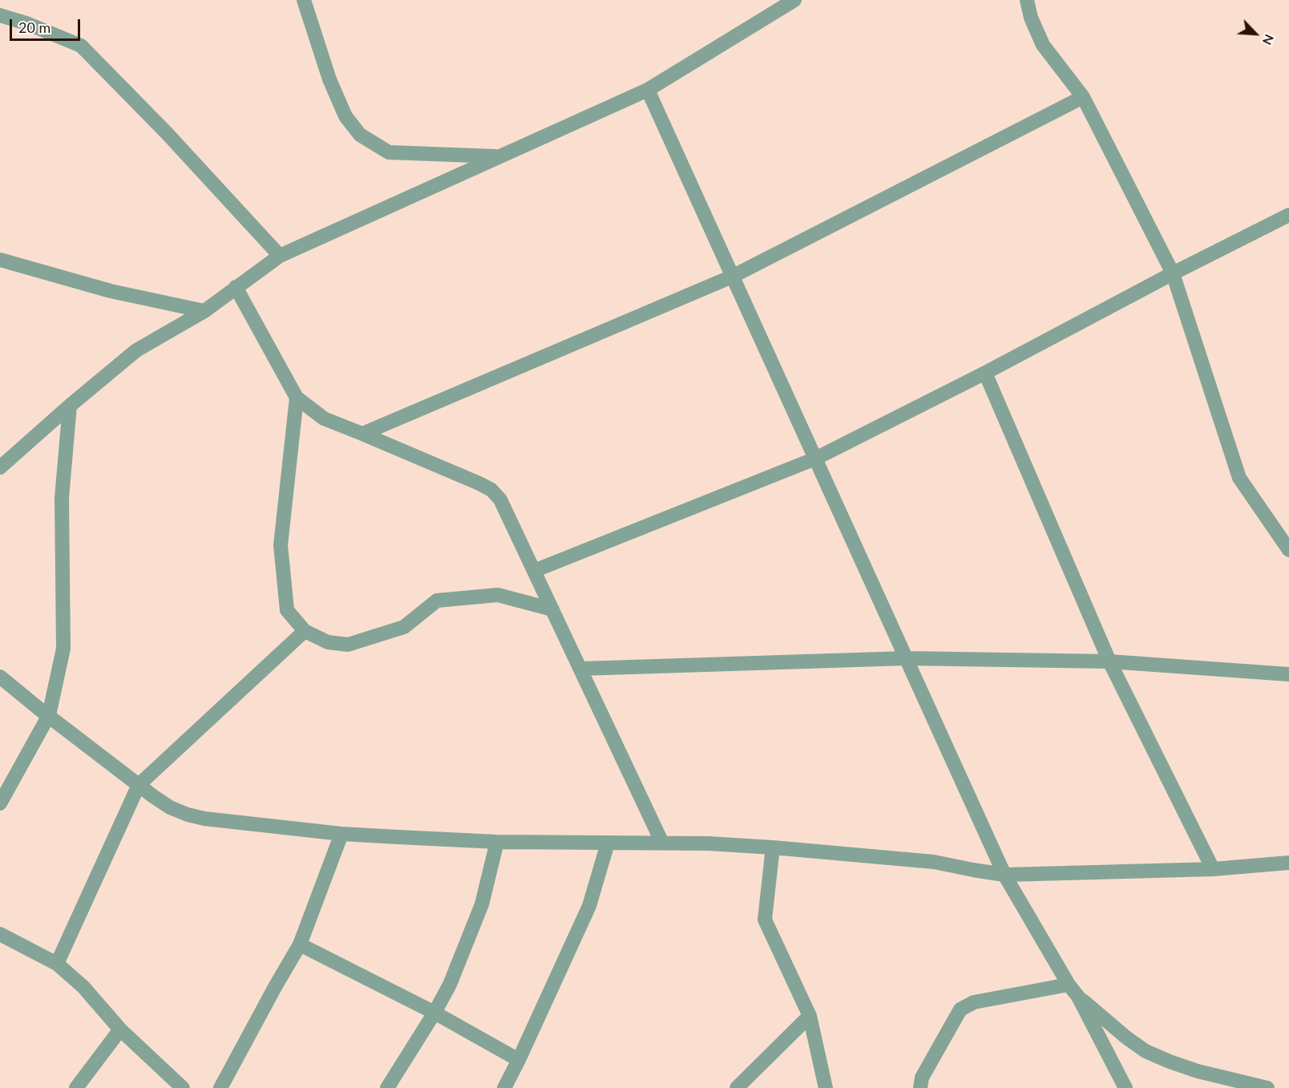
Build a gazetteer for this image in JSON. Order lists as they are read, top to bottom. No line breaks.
{"scale_bar":"20 m","north":"bottom right"}
